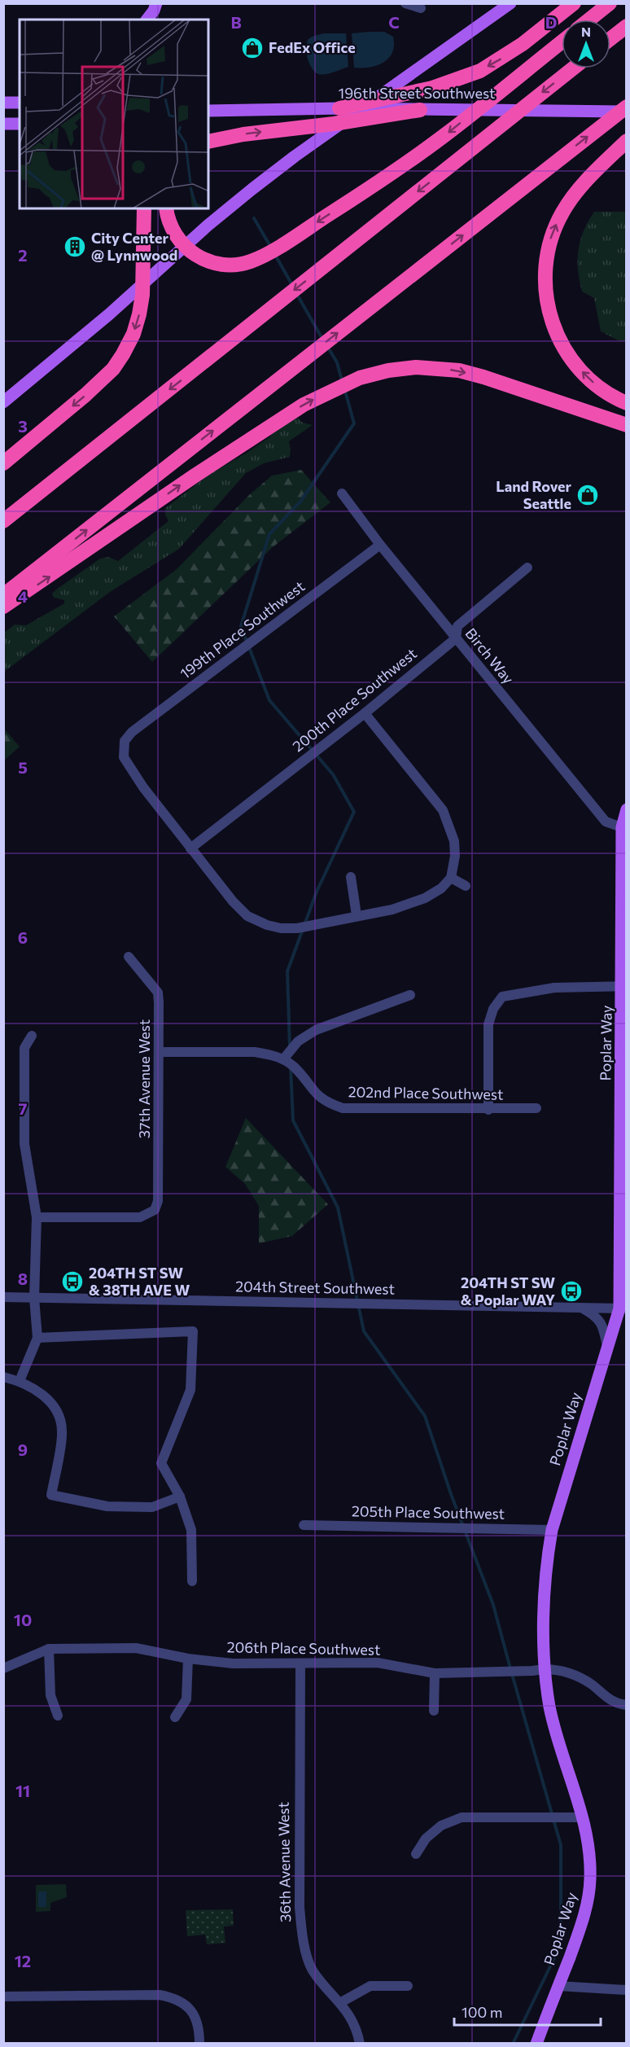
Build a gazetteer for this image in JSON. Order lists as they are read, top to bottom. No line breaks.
{"streets":{"main road":["196th Street Southwest","Poplar Way"],"street":["199th Place Southwest","Birch Way","200th Place Southwest","37th Avenue West","202nd Place Southwest","204th Street Southwest","205th Place Southwest","206th Place Southwest","36th Avenue West"]},"crossings":[["199th Place Southwest","Birch Way"],["199th Place Southwest","200th Place Southwest"],["Birch Way","200th Place Southwest"],["Birch Way","Poplar Way"],["Poplar Way","204th Street Southwest"],["Poplar Way","205th Place Southwest"],["Poplar Way","206th Place Southwest"],["37th Avenue West","202nd Place Southwest"],["206th Place Southwest","36th Avenue West"]],"places":{"shop":["FedEx Office","Land Rover Seattle"],"building":["City Center @ Lynnwood"],"bus stop":["204TH ST SW & 38TH AVE W","204TH ST SW & Poplar WAY"]},"scale_bar":"100 m","north":"top","grid":{"columns":["B","C","D"],"rows":["2","3","4","5","6","7","8","9","10","11","12"]}}
